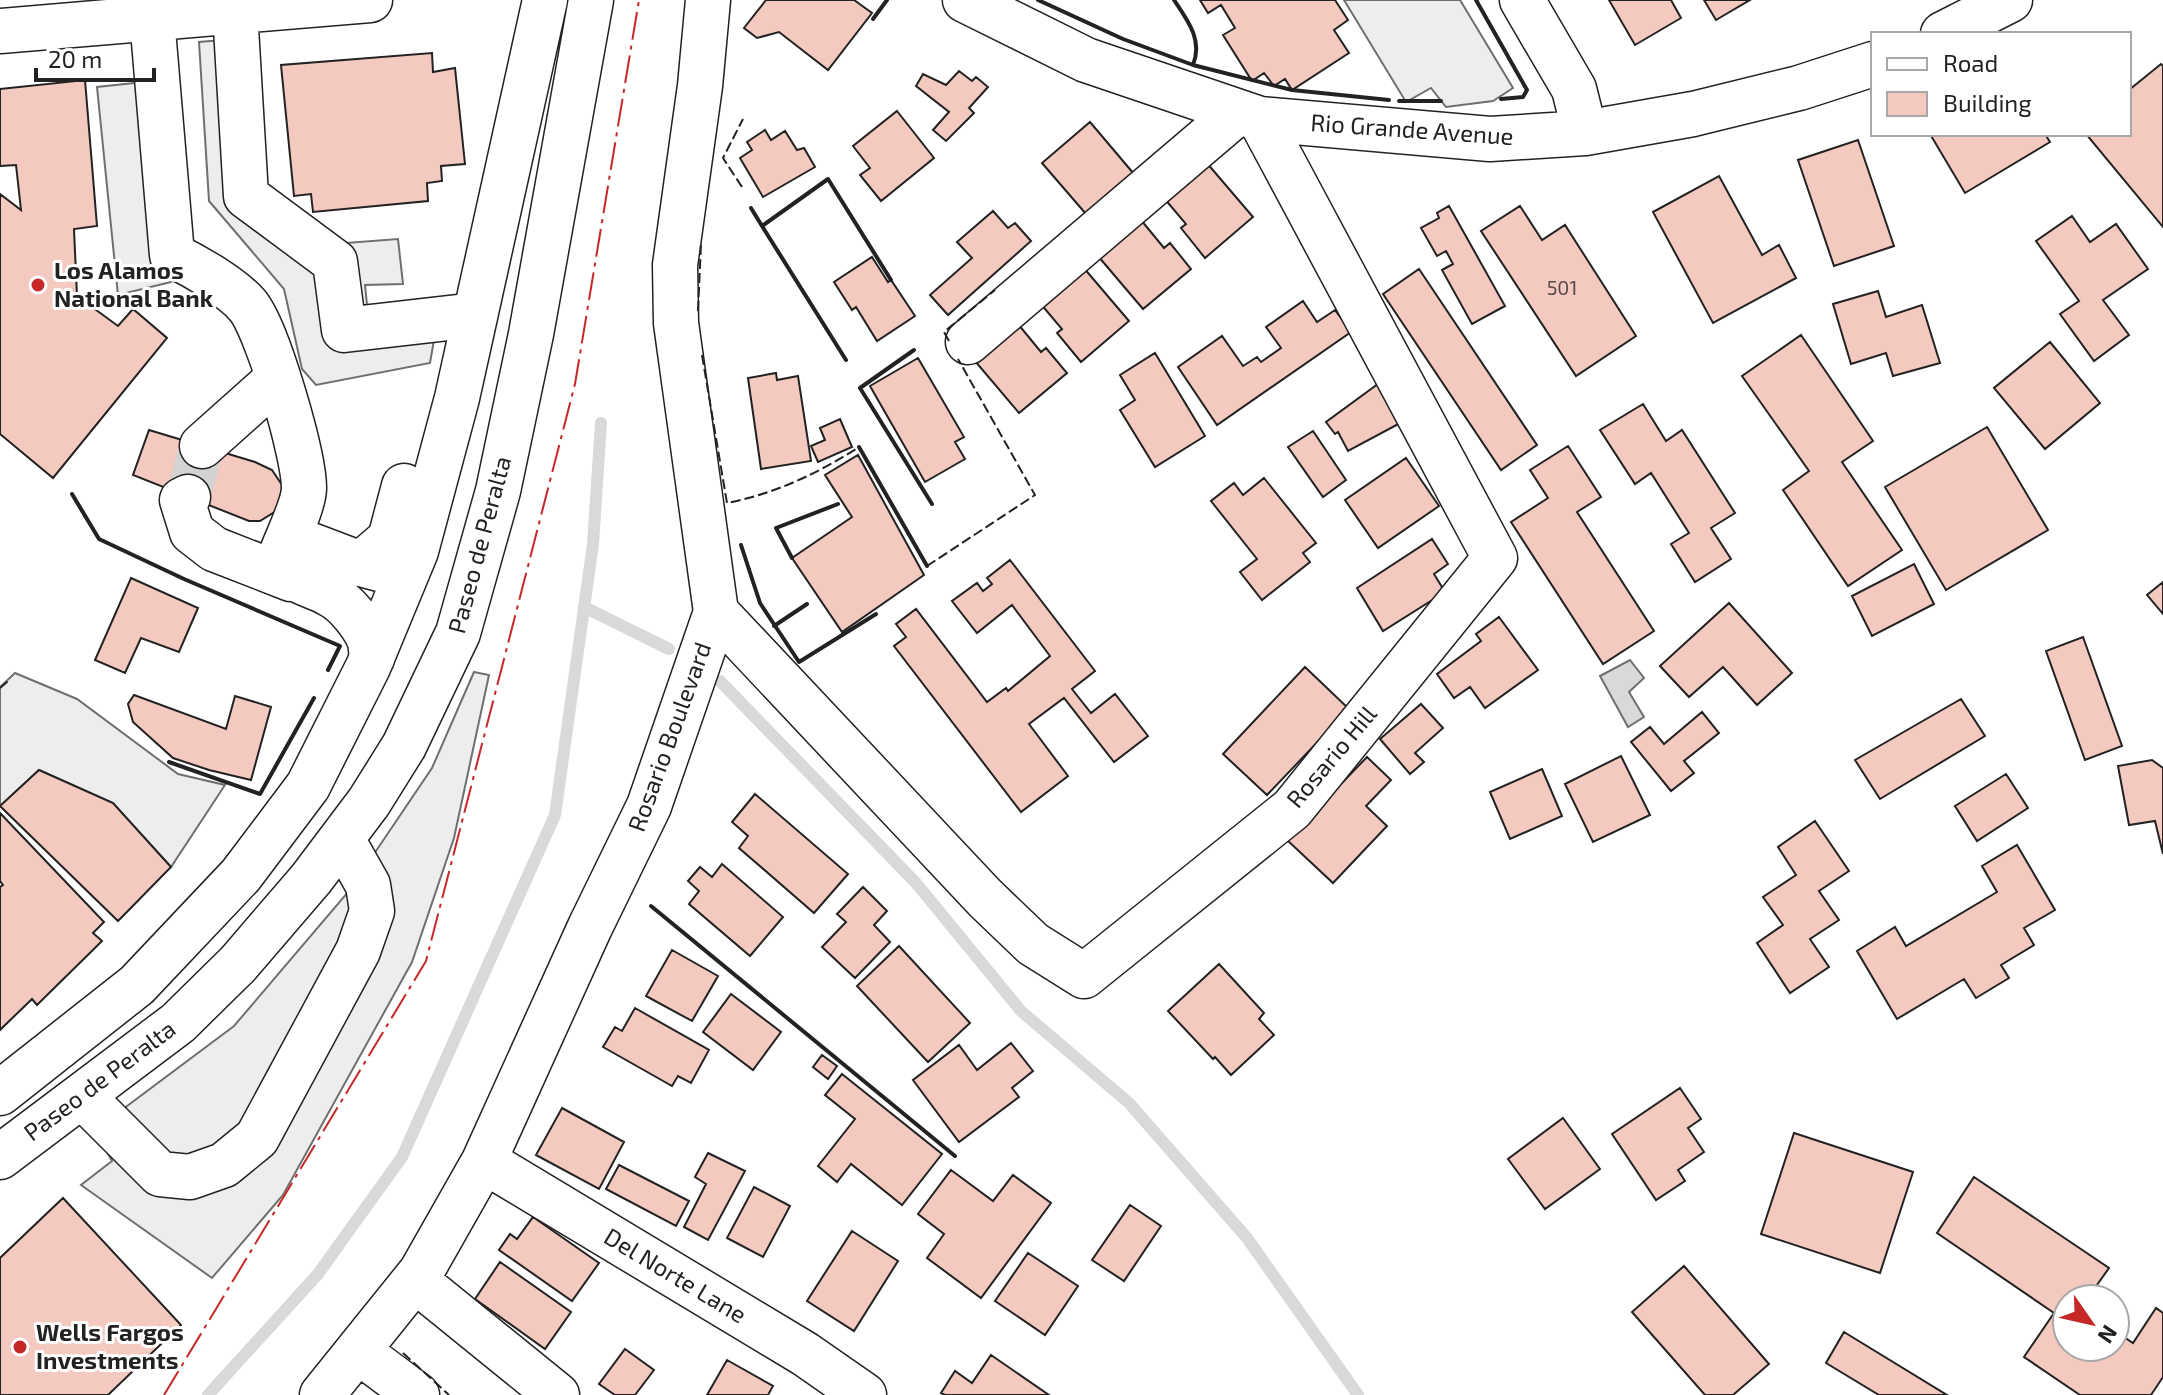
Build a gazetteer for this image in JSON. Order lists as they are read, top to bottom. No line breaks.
{"streets":{"street":["Rio Grande Avenue","Paseo de Peralta","Rosario Boulevard","Rosario Hill","Del Norte Lane"]},"crossings":[["Rio Grande Avenue","Rosario Hill"],["Rosario Boulevard","Rosario Hill"],["Rosario Boulevard","Del Norte Lane"]],"places":["Los Alamos National Bank","Wells Fargos Investments"],"house_numbers":["501"],"legend":["Road","Building"],"scale_bar":"20 m","north":"bottom right"}
